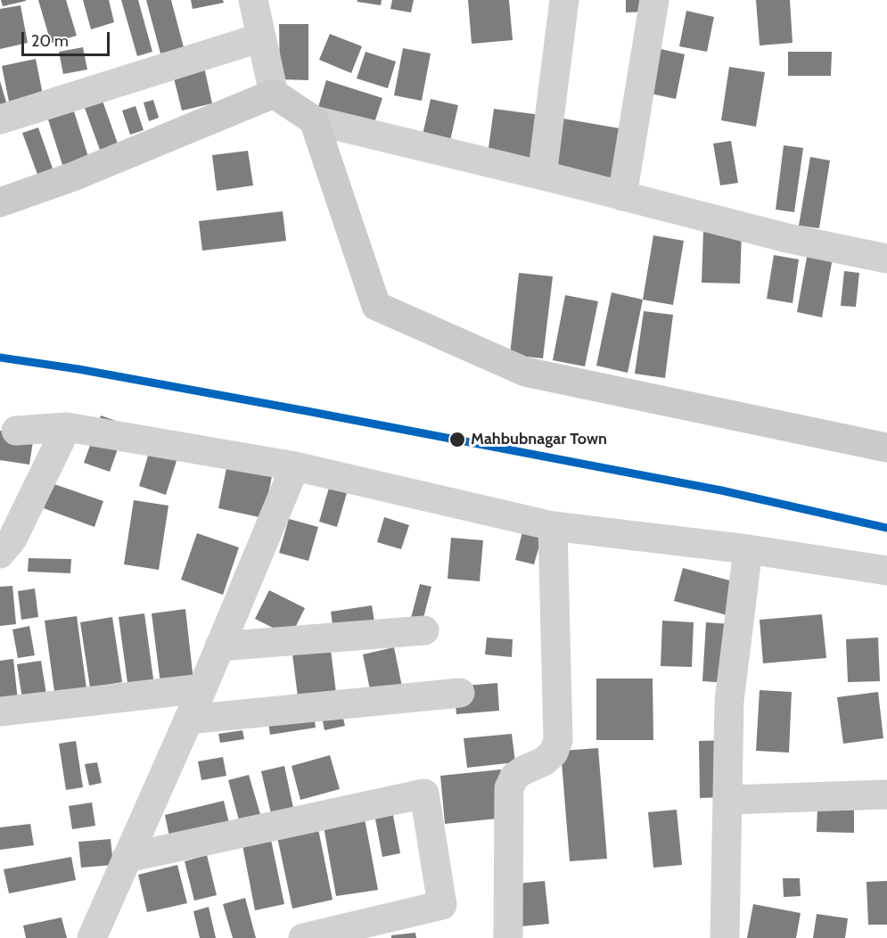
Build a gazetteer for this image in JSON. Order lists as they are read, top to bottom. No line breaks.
{"places":["Mahbubnagar Town"],"scale_bar":"20 m"}
